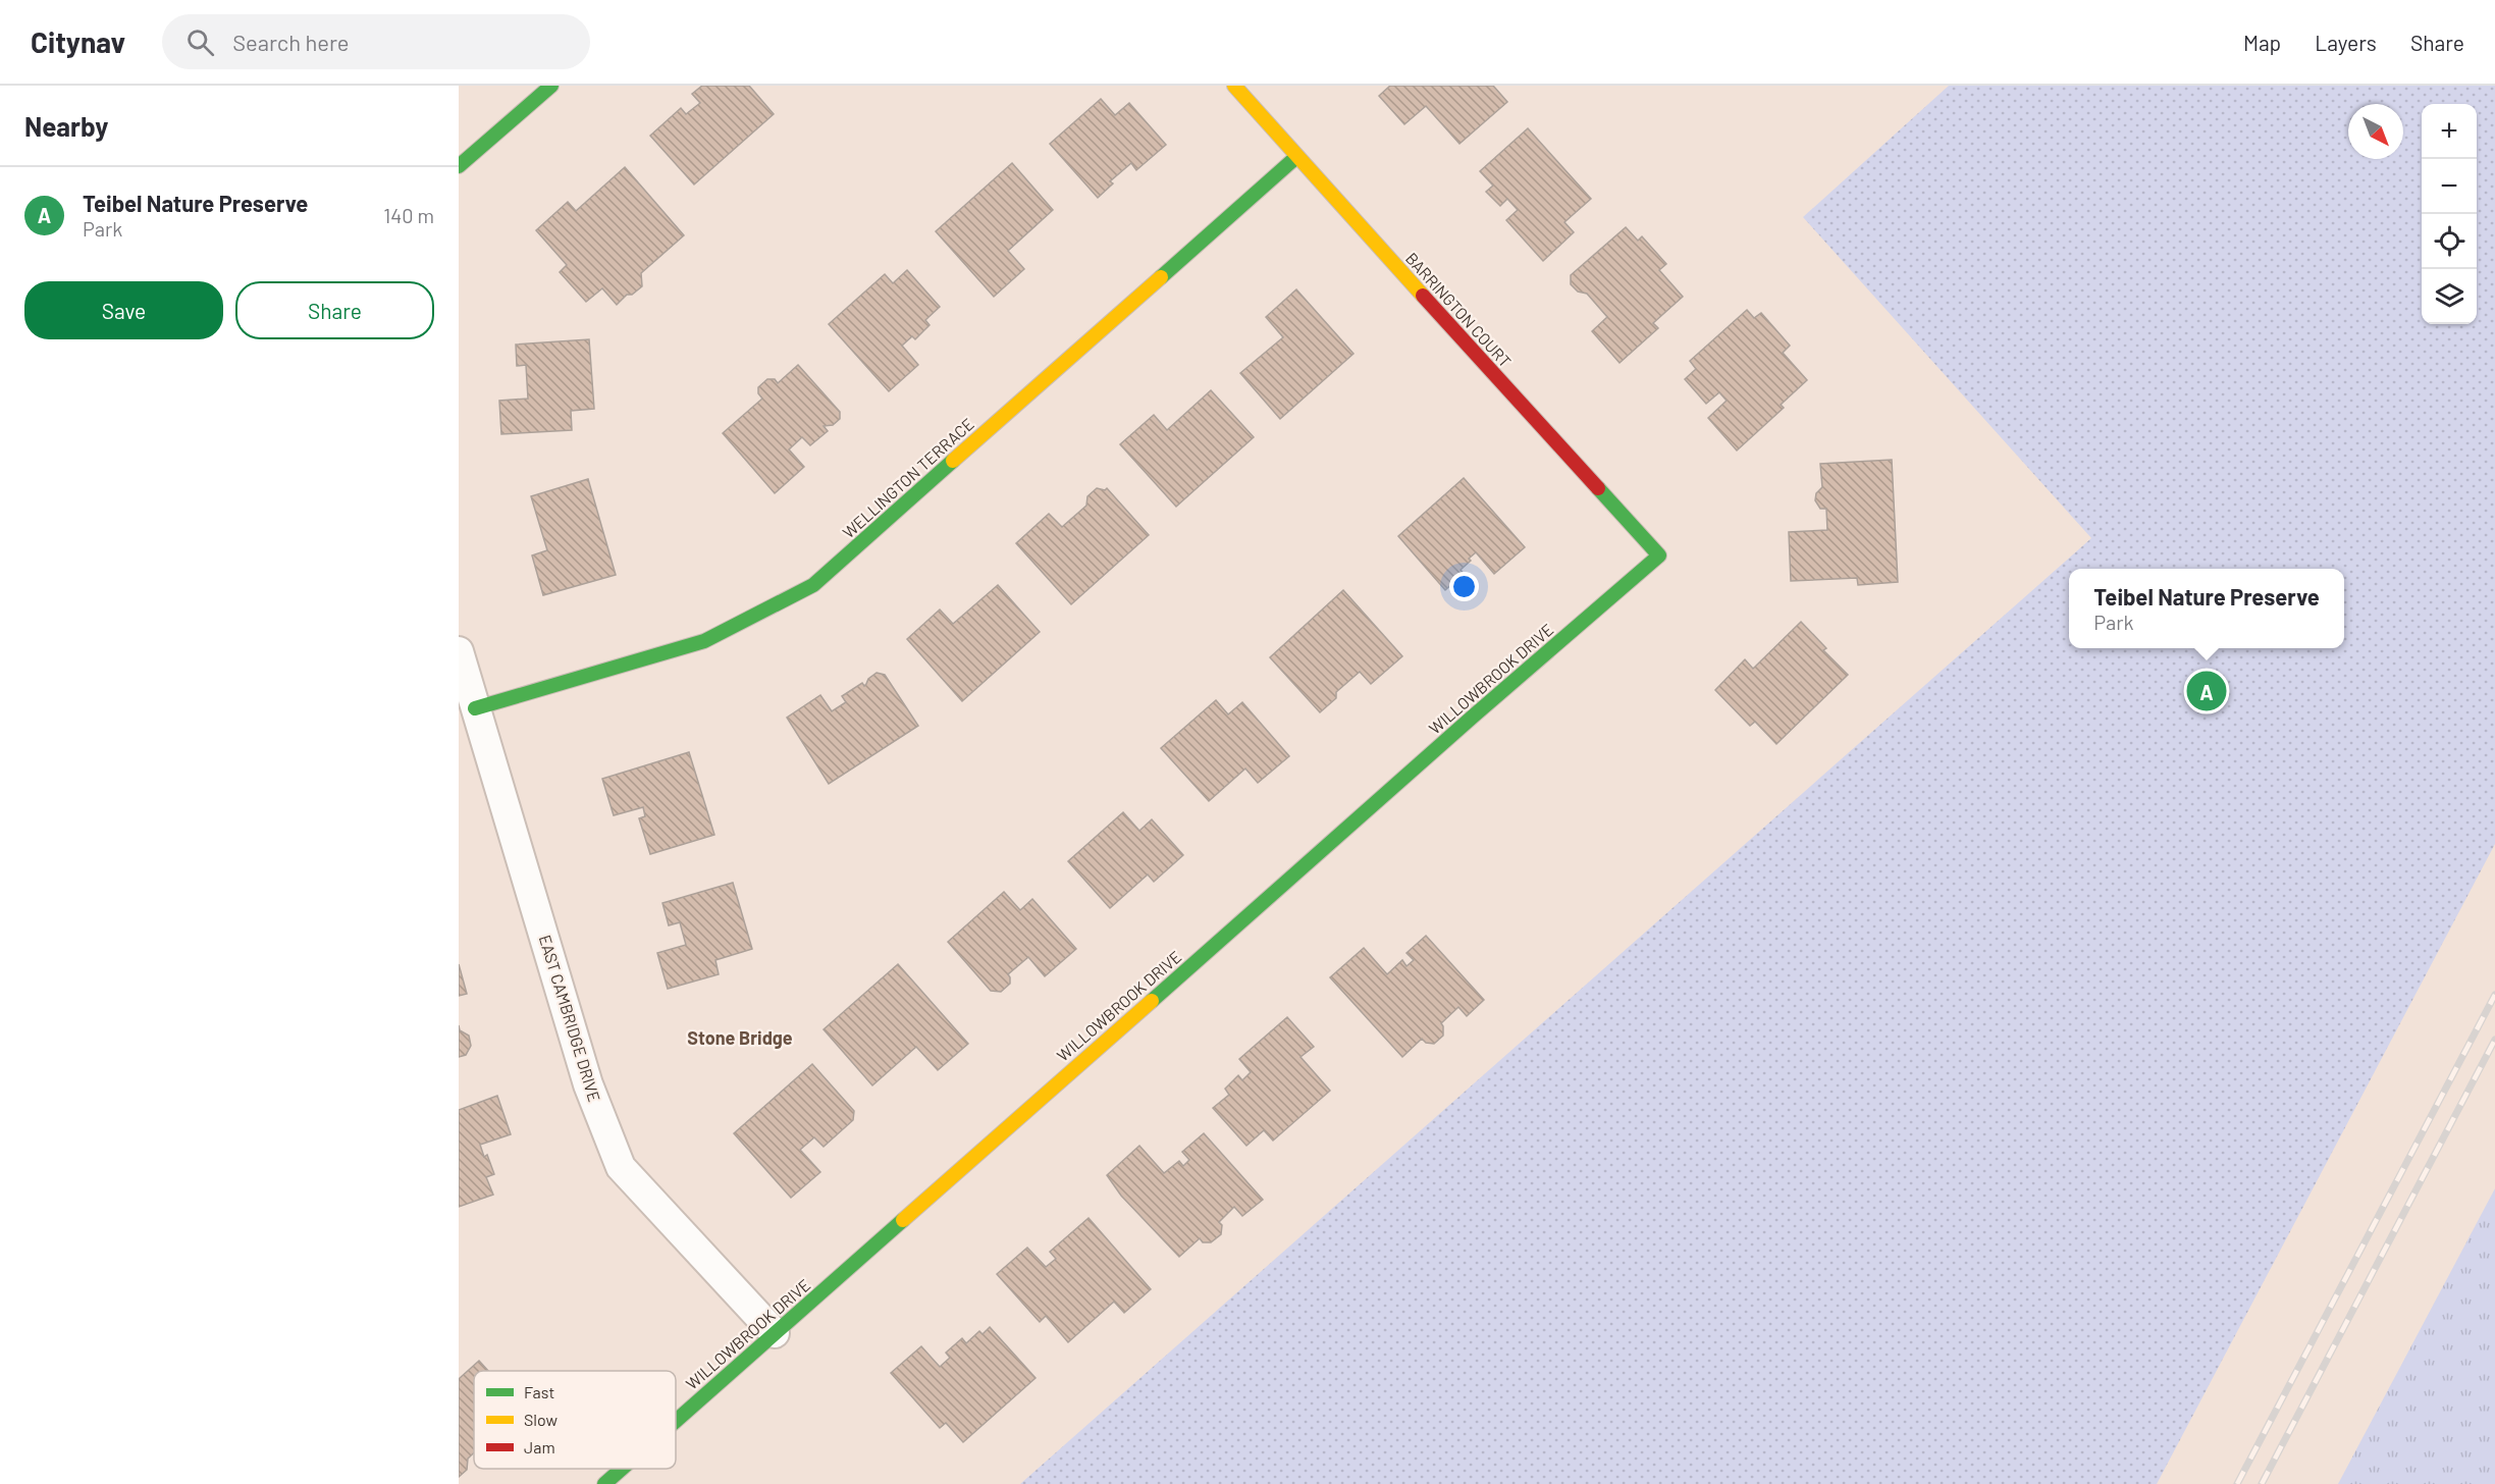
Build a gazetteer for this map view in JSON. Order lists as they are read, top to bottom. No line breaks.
{"streets":{"street":["BARRINGTON COURT","WELLINGTON TERRACE","WILLOWBROOK DRIVE","EAST CAMBRIDGE DRIVE"]},"crossings":[["BARRINGTON COURT","WELLINGTON TERRACE"],["BARRINGTON COURT","WILLOWBROOK DRIVE"],["WELLINGTON TERRACE","EAST CAMBRIDGE DRIVE"],["WILLOWBROOK DRIVE","EAST CAMBRIDGE DRIVE"]],"districts":["Stone Bridge"],"legend":["Fast","Slow","Jam"],"north":"bottom right","page":{"header":"Citynav","search":"Search here","nav":["Map","Layers","Share"],"heading":"Nearby","map_buttons":["+","−"],"list":[{"mark":"A","name":"Teibel Nature Preserve","note":"Park","value":"140 m"}],"buttons":["Save","Share"],"popup":["Teibel Nature Preserve","Park"],"pins":"A"}}
